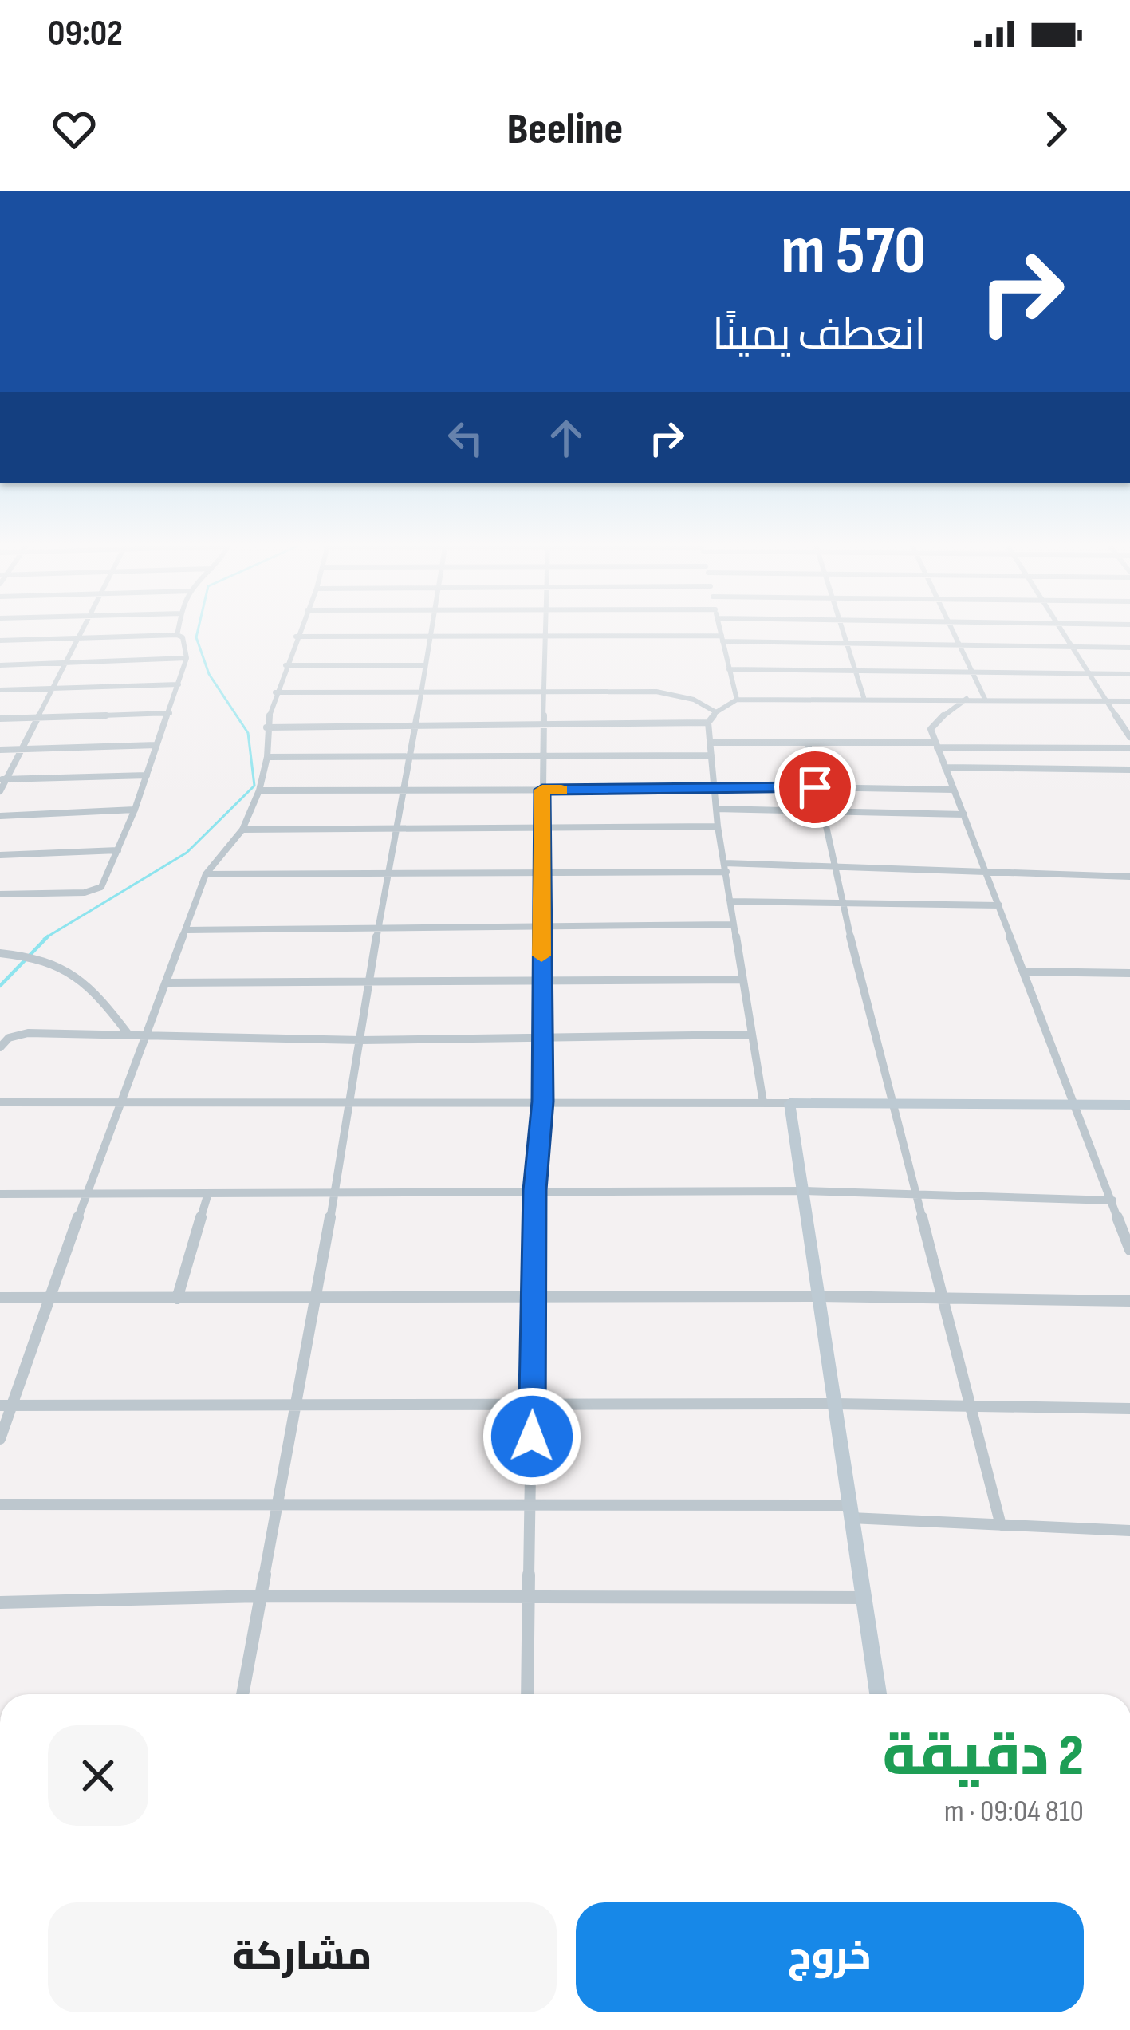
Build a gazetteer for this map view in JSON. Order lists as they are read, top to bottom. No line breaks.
{"page":{"status":"09:02","header":"Beeline","turn":["570 m","انعطف يمينًا"],"heading":["2 دقيقة","810 m · 09:04"],"buttons":["خروج","مشاركة"]}}
